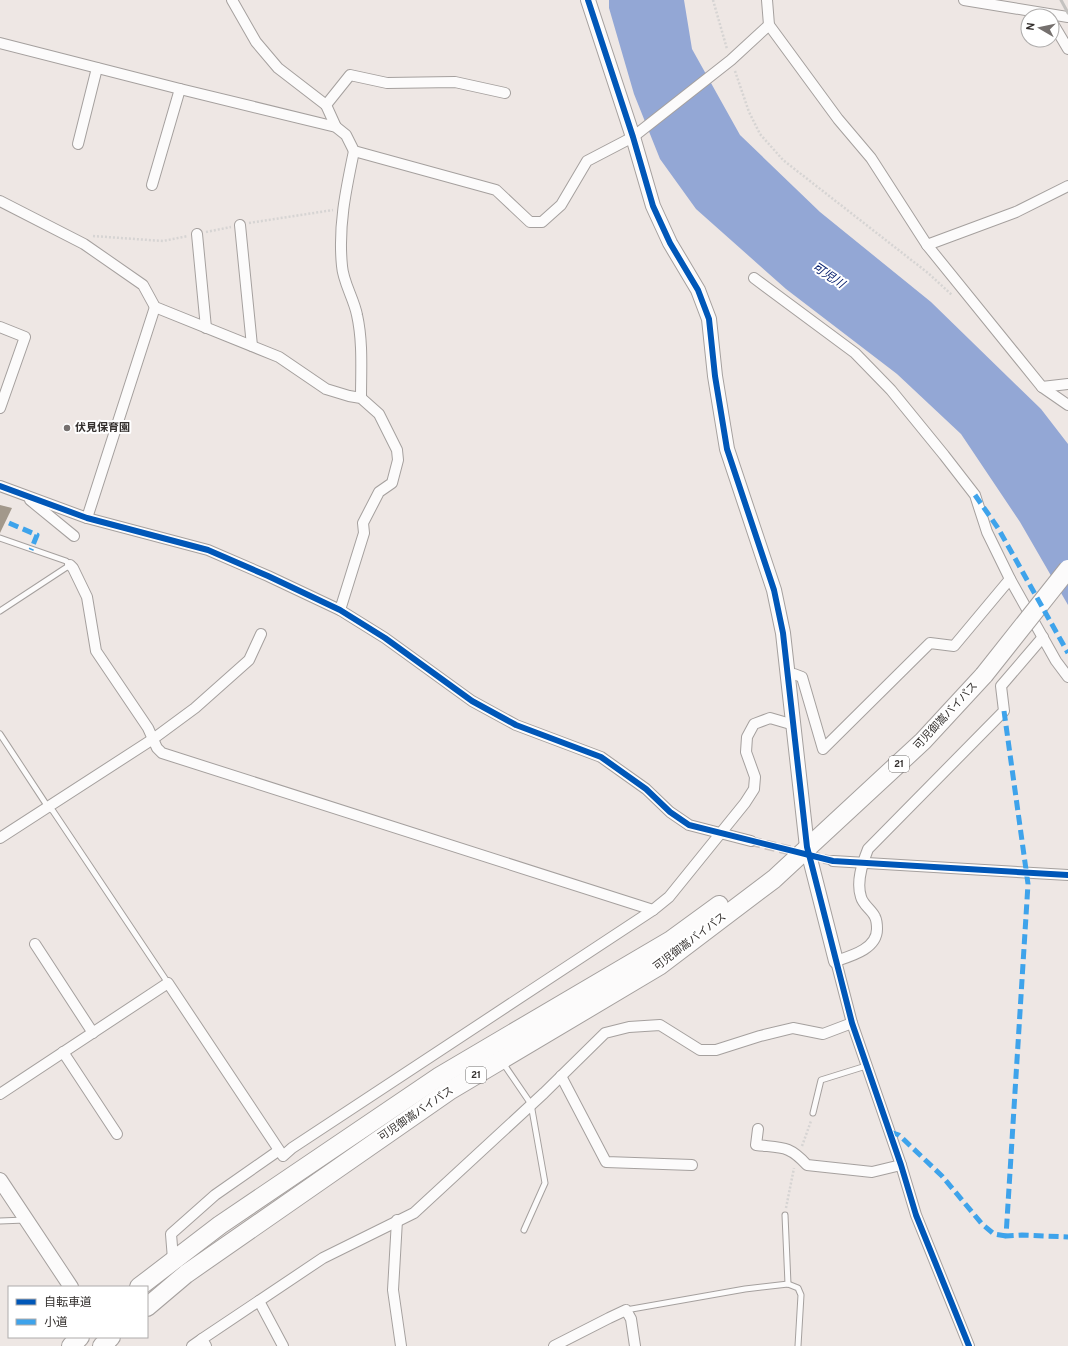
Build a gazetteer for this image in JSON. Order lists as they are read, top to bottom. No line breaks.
{"streets":{"highway":["可児御嵩バイパス","21"]},"water":["可児川"],"places":["伏見保育園"],"legend":["自転車道","小道"],"north":"left"}
